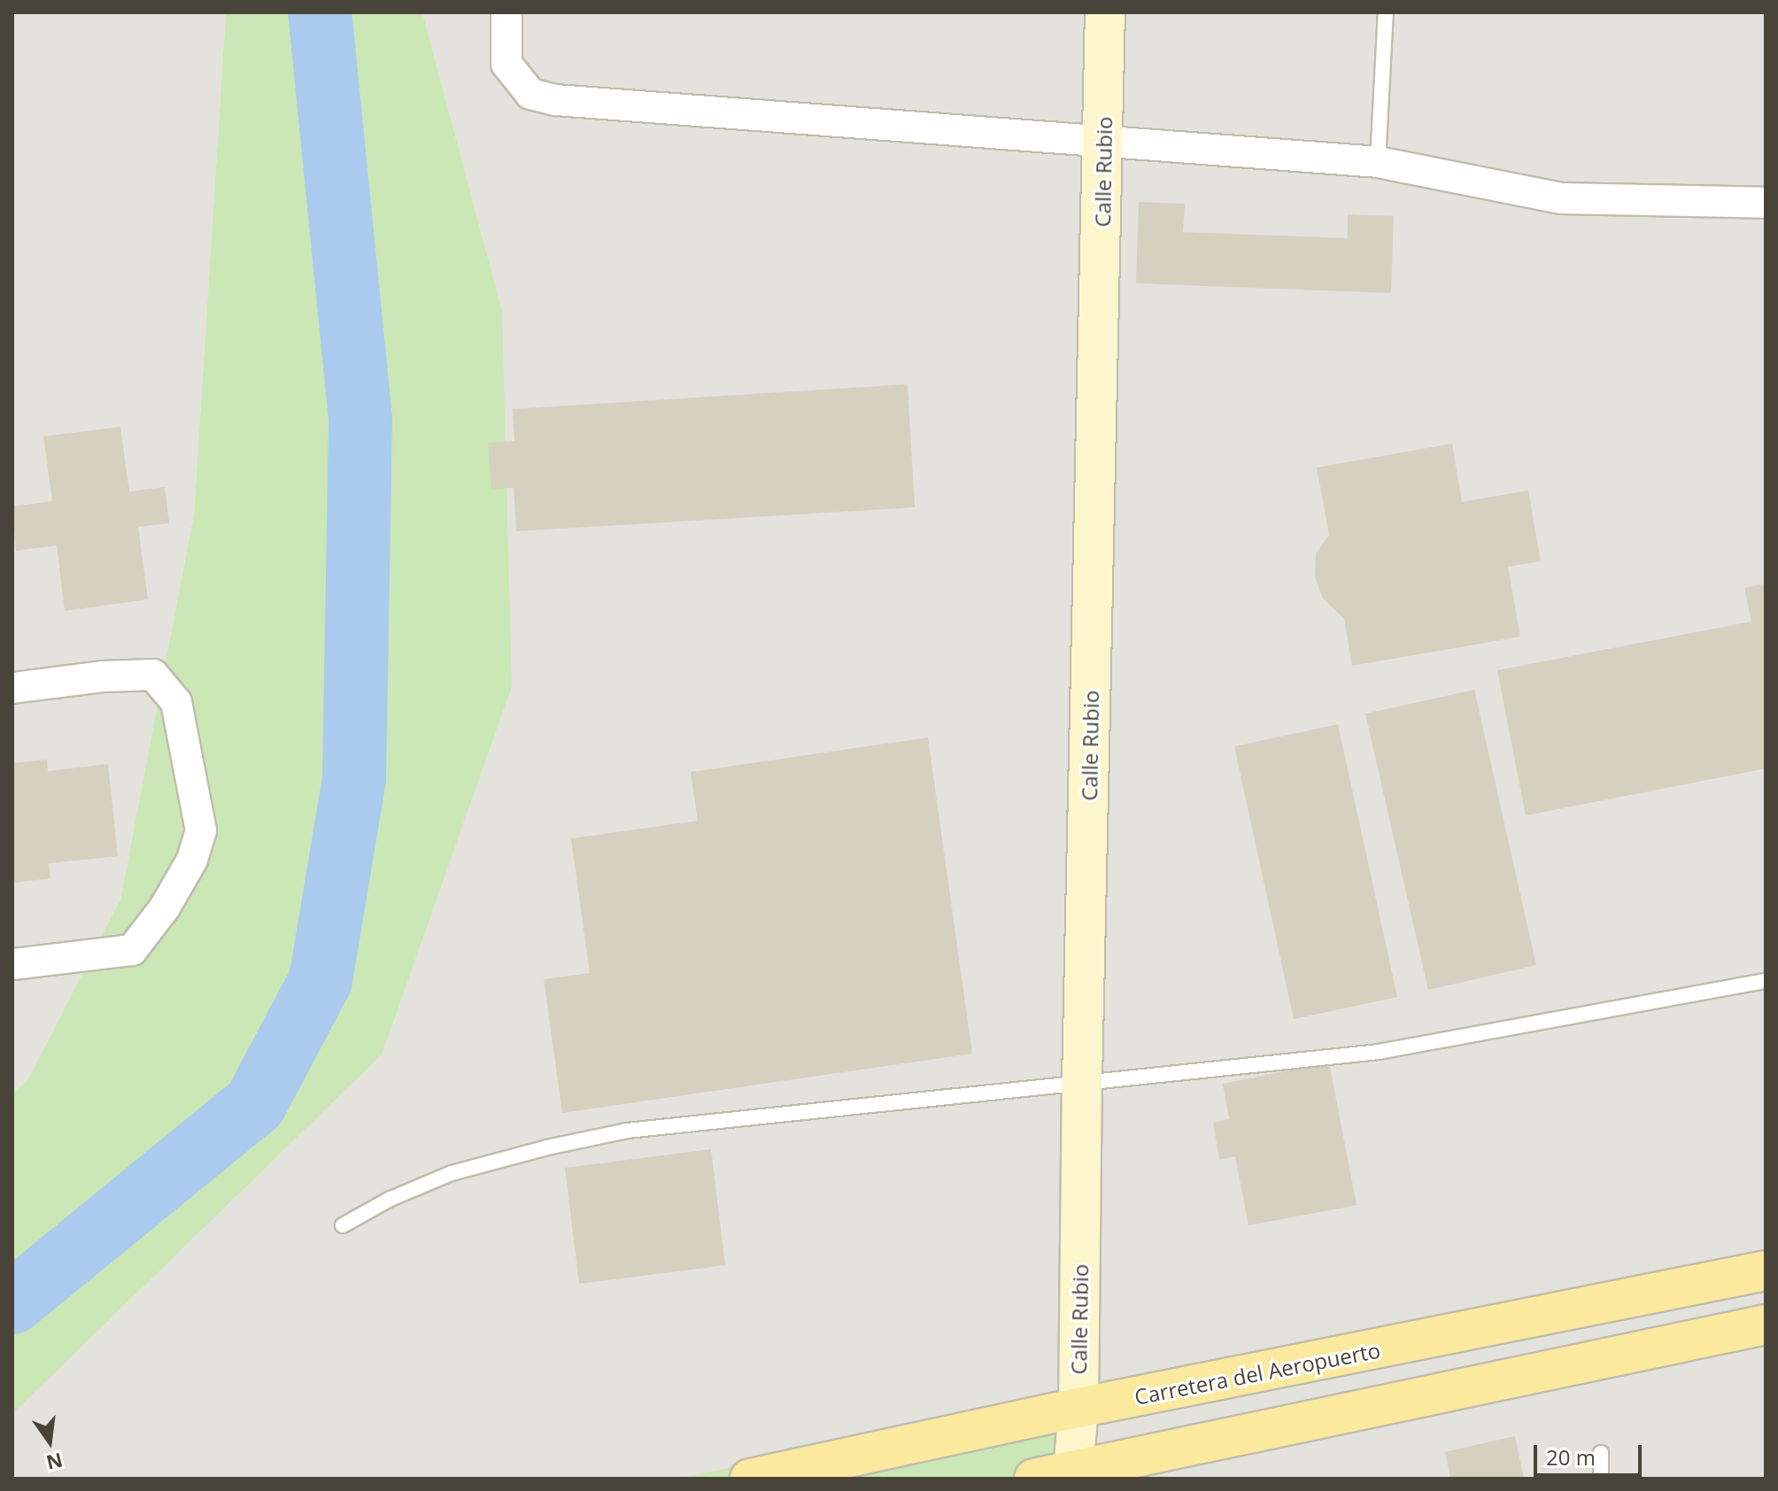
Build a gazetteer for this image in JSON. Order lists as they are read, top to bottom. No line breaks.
{"streets":{"main road":["Carretera del Aeropuerto"],"street":["Calle Rubio"]},"crossings":[["Calle Rubio","Carretera del Aeropuerto"]],"scale_bar":"20 m","north":"bottom"}
